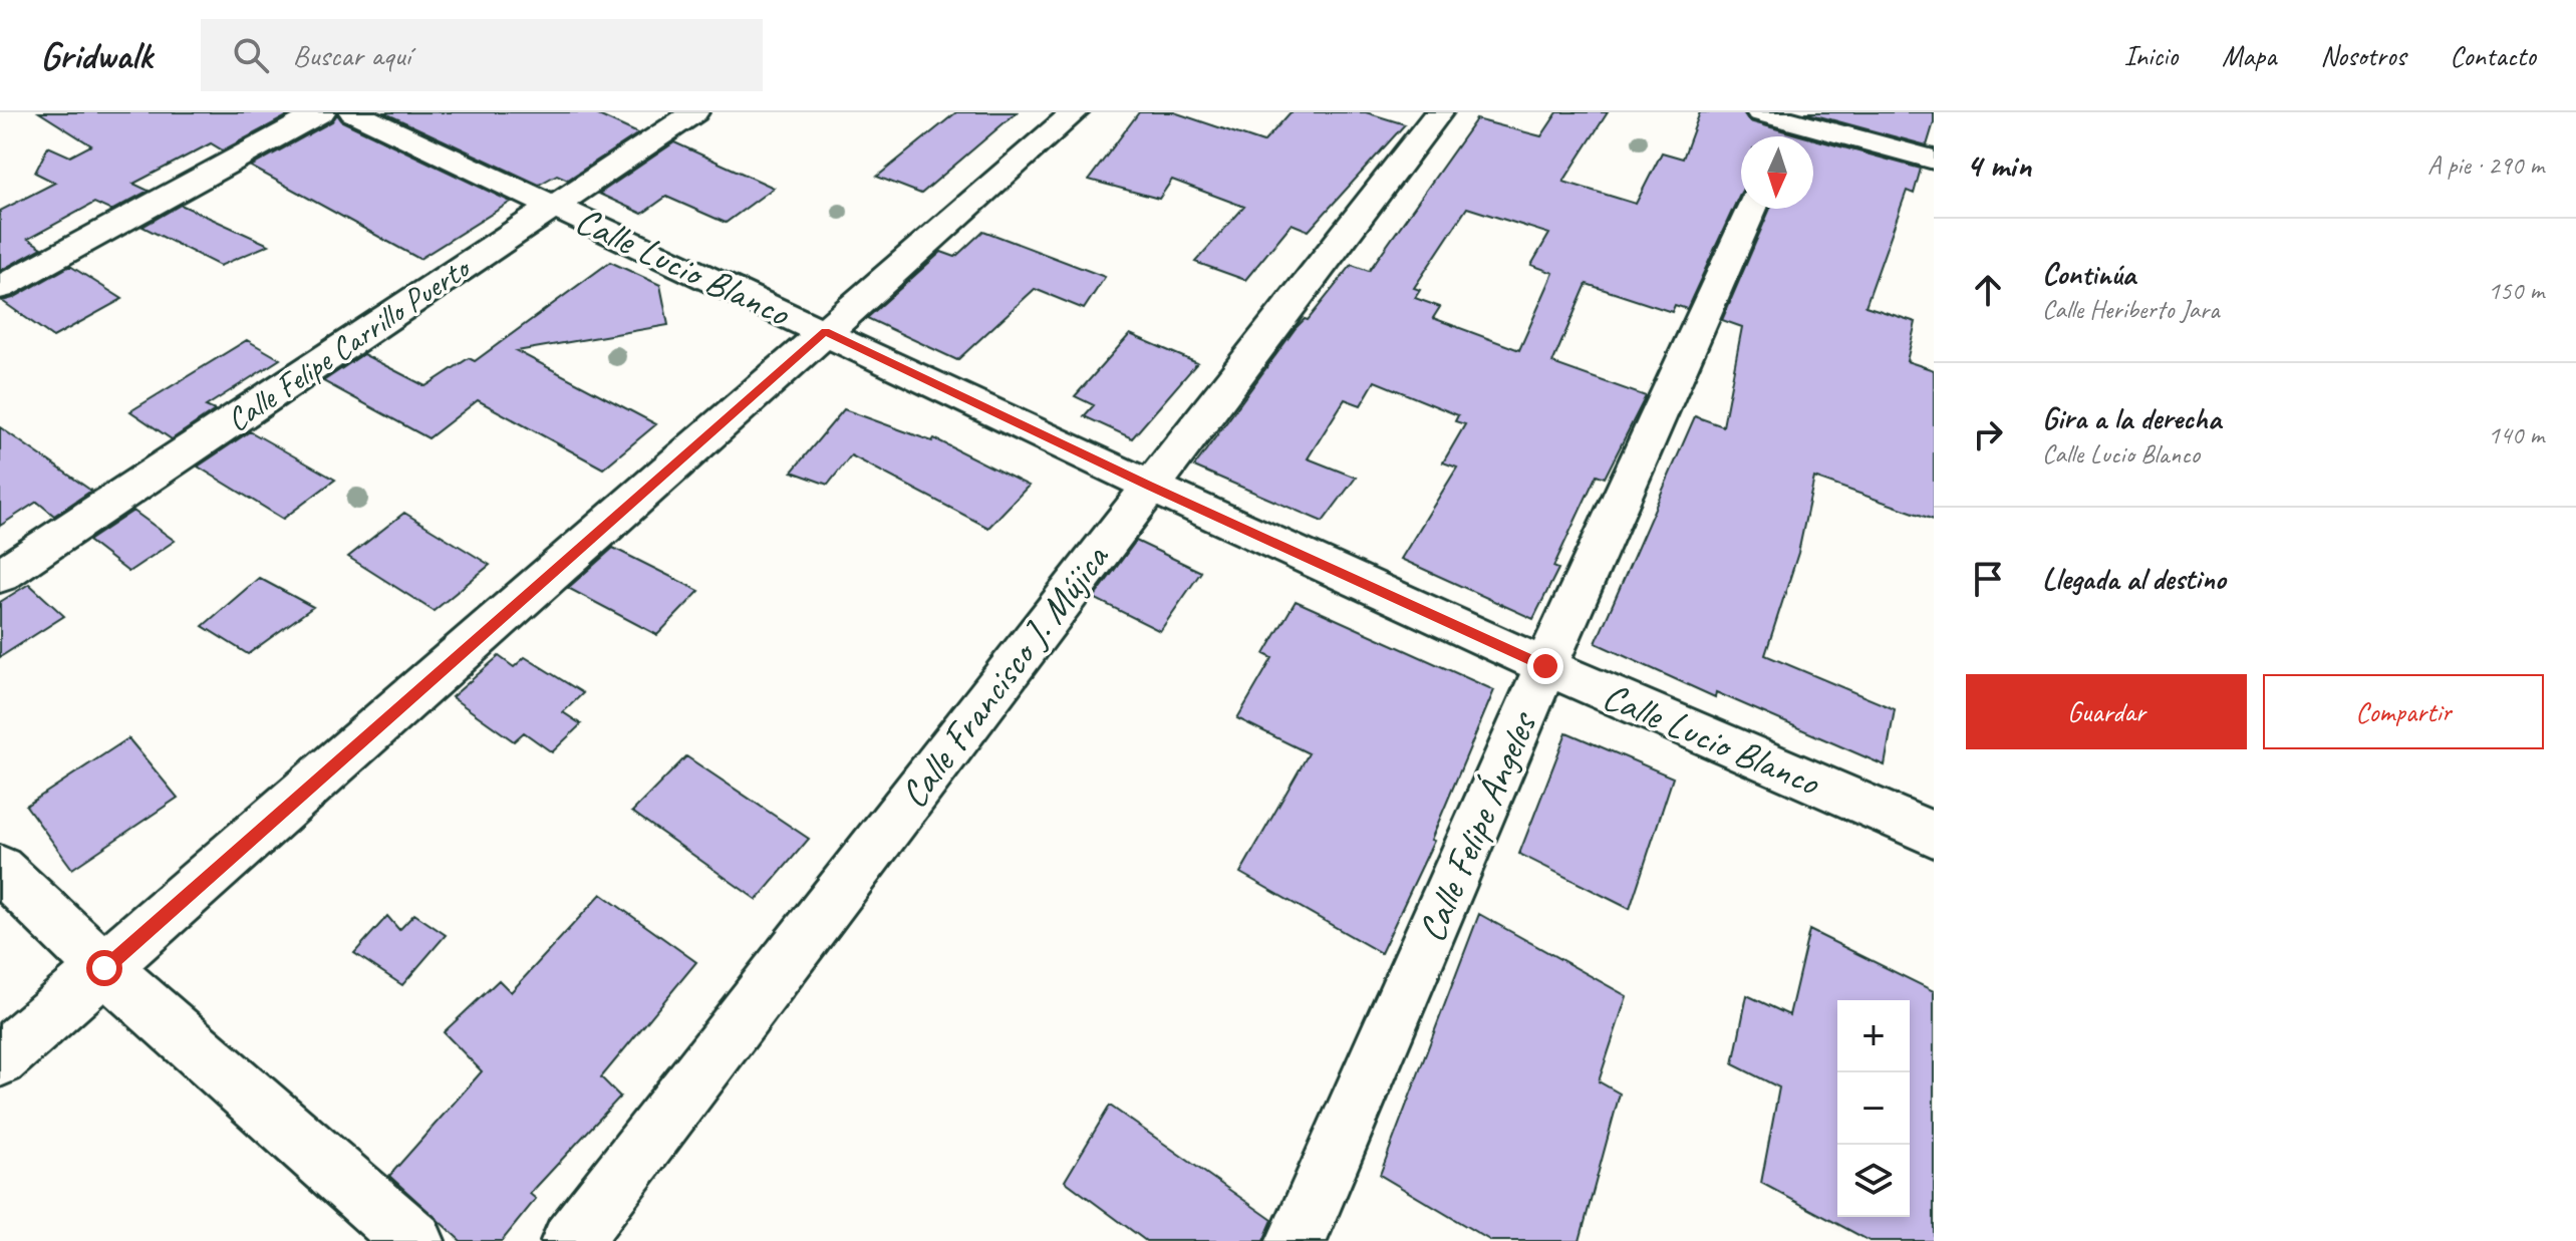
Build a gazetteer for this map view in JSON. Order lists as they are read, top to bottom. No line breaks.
{"streets":{"street":["Calle Lucio Blanco","Calle Felipe Carrillo Puerto","Calle Francisco J. Mújica","Calle Felipe Ángeles"]},"crossings":[["Calle Lucio Blanco","Calle Felipe Carrillo Puerto"],["Calle Lucio Blanco","Calle Francisco J. Mújica"],["Calle Lucio Blanco","Calle Felipe Ángeles"]],"north":"bottom","page":{"header":"Gridwalk","search":"Buscar aquí","nav":["Inicio","Mapa","Nosotros","Contacto"],"heading":["4 min","A pie · 290 m"],"list":[["Continúa","Calle Heriberto Jara","150 m"],["Gira a la derecha","Calle Lucio Blanco","140 m"],"Llegada al destino"],"buttons":["Guardar","Compartir"],"map_buttons":["+","−"]}}
